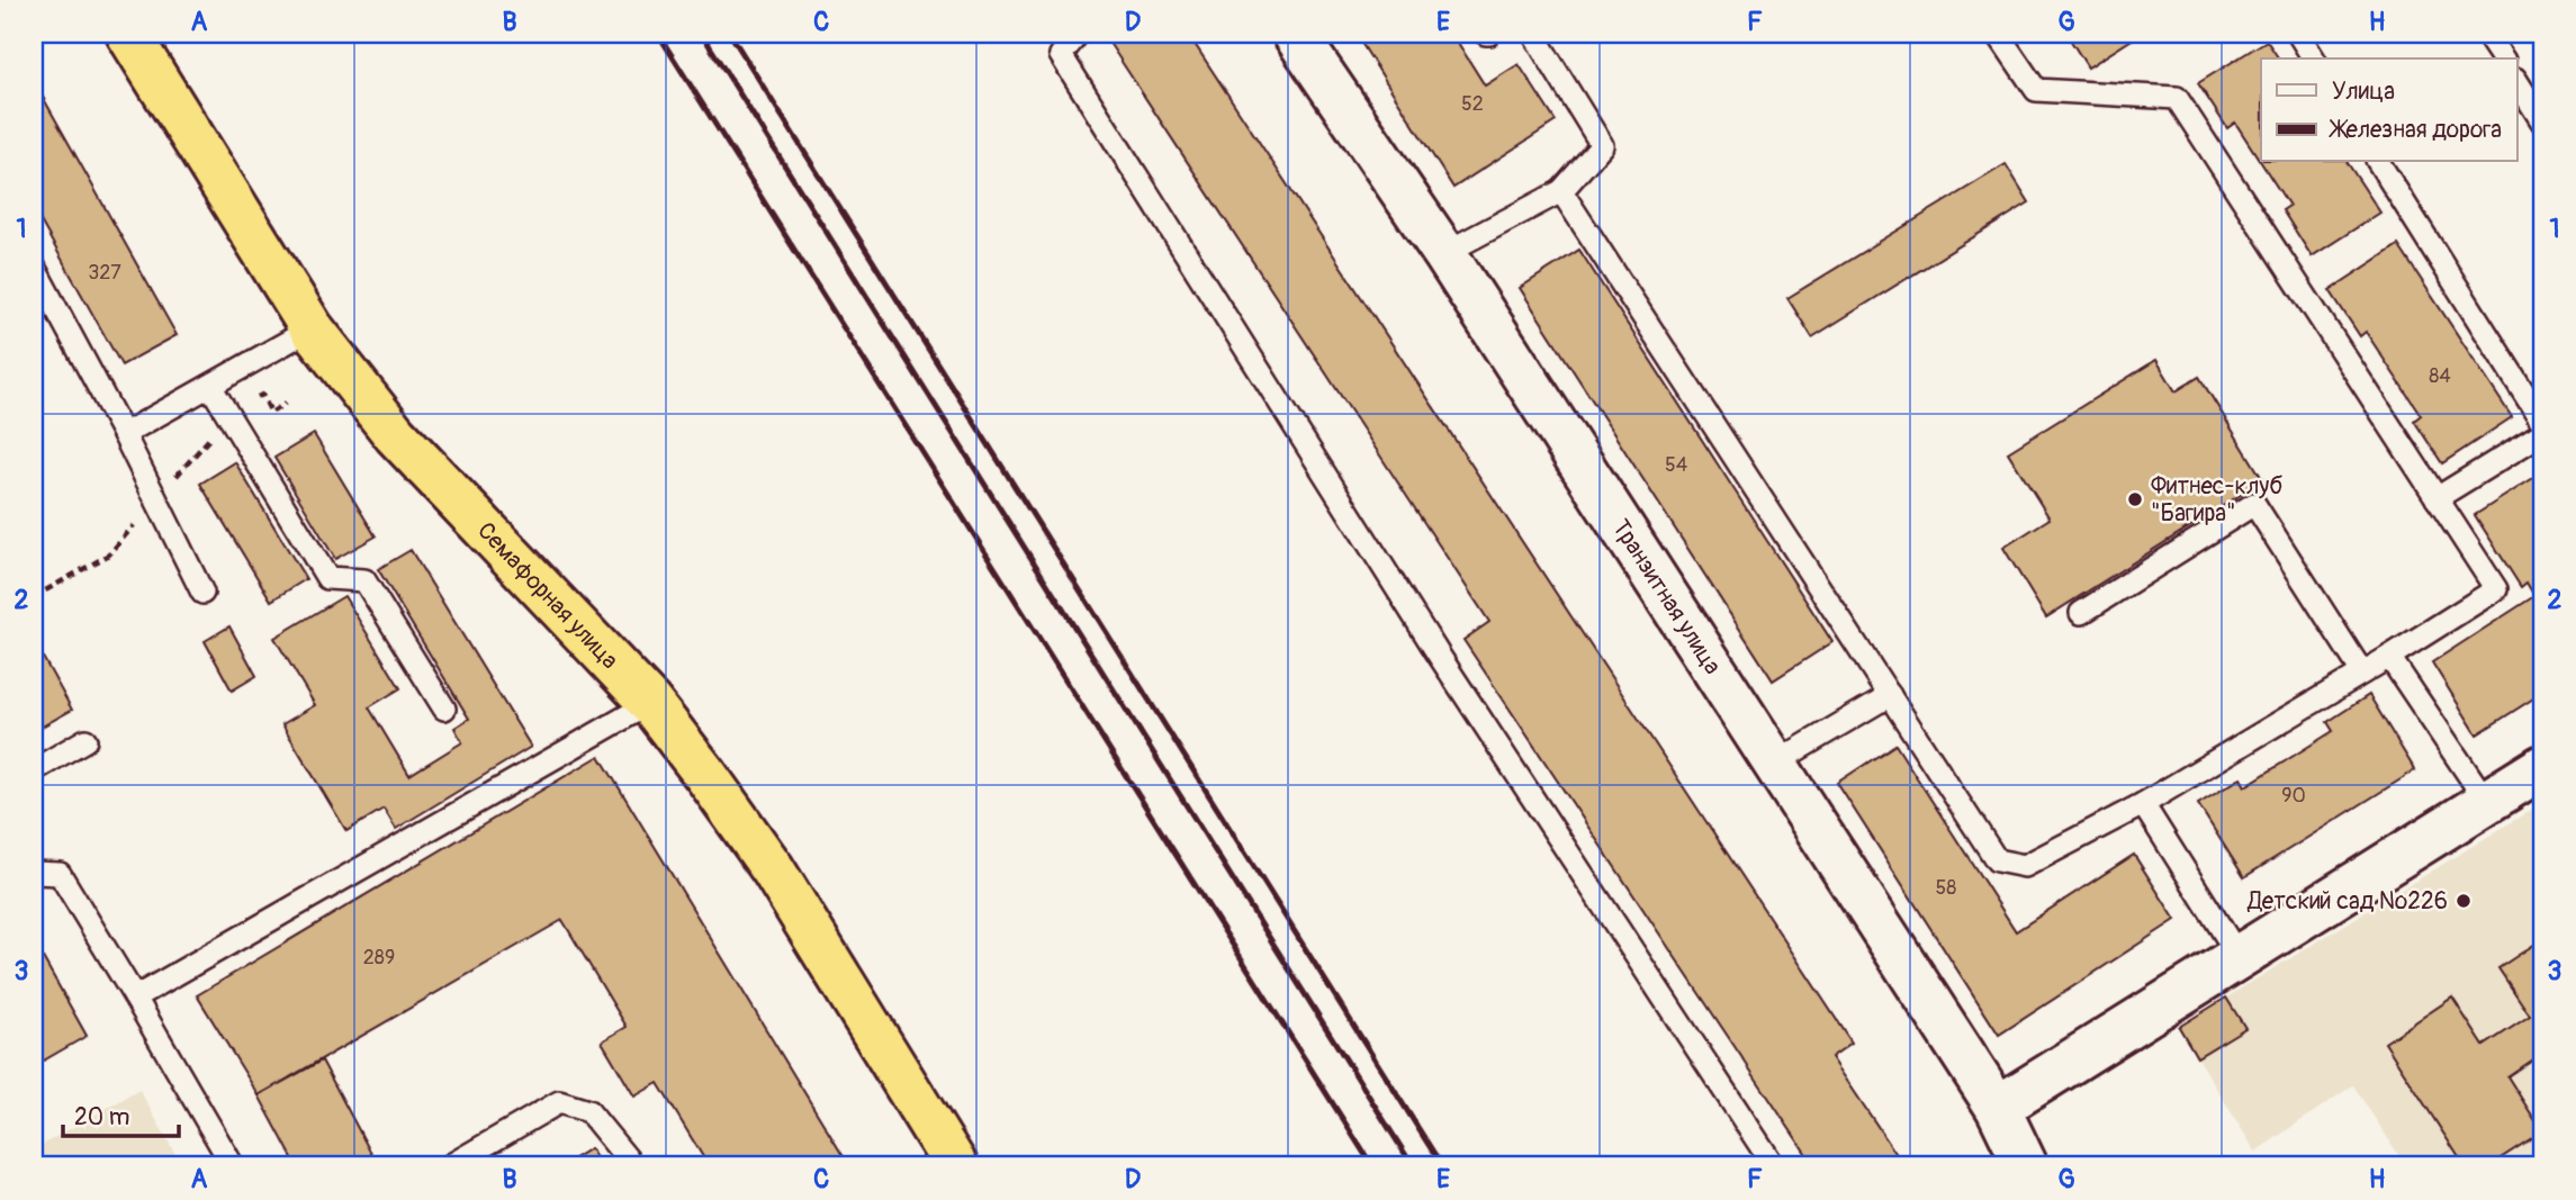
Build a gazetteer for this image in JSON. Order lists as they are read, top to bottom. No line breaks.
{"streets":{"highway":["Семафорная улица"],"street":["Транзитная улица"]},"places":["Фитнес-клуб \"Багира\"","Детский сад №226"],"house_numbers":["52","327","84","54","90","58","289"],"legend":["Улица","Железная дорога"],"scale_bar":"20 m","grid":{"columns":["A","B","C","D","E","F","G","H"],"rows":["1","2","3"]}}
